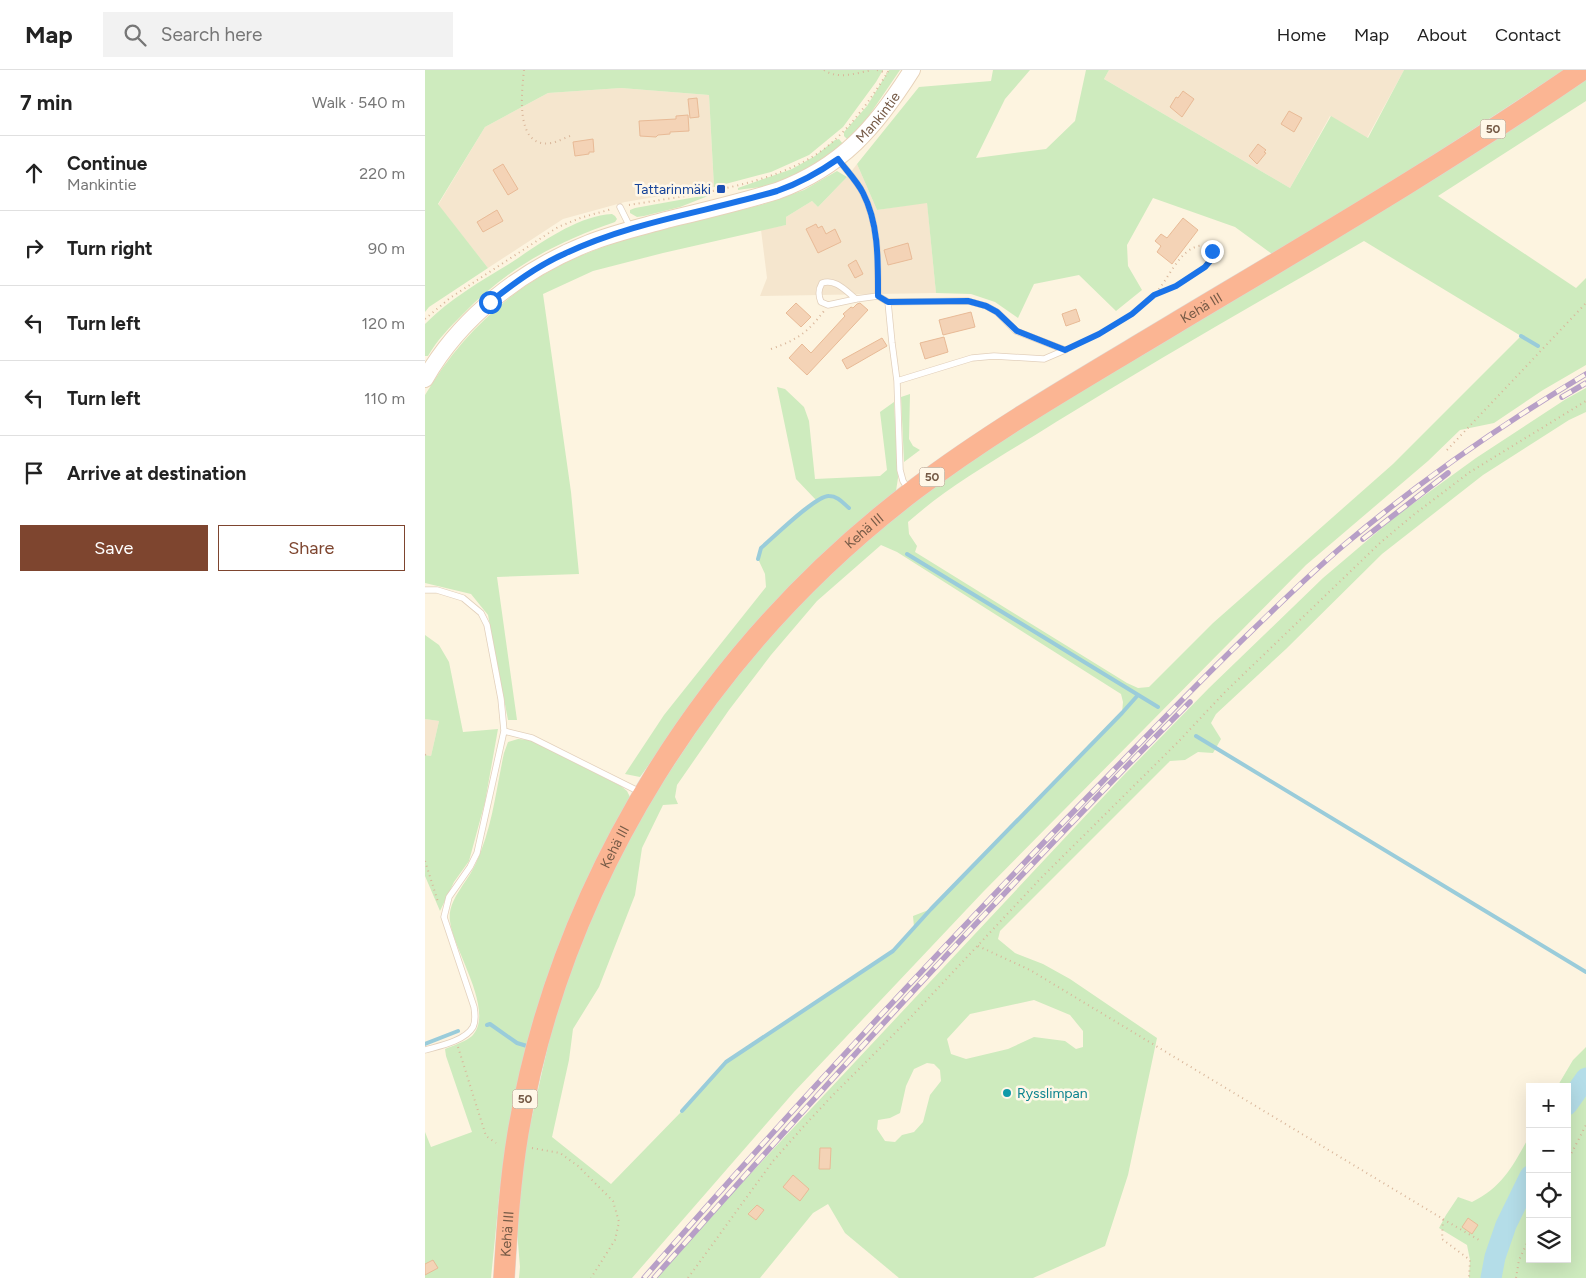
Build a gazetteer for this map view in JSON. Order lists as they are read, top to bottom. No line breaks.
{"streets":{"highway":["50","Kehä III"],"street":["Mankintie"]},"places":{"transit":["Tattarinmäki"],"other":["Rysslimpan"]},"page":{"header":"Map","search":"Search here","nav":["Home","Map","About","Contact"],"heading":["7 min","Walk · 540 m"],"list":[["Continue","Mankintie","220 m"],["Turn right","90 m"],["Turn left","120 m"],["Turn left","110 m"],"Arrive at destination"],"buttons":["Save","Share"],"map_buttons":["+","−"]}}
